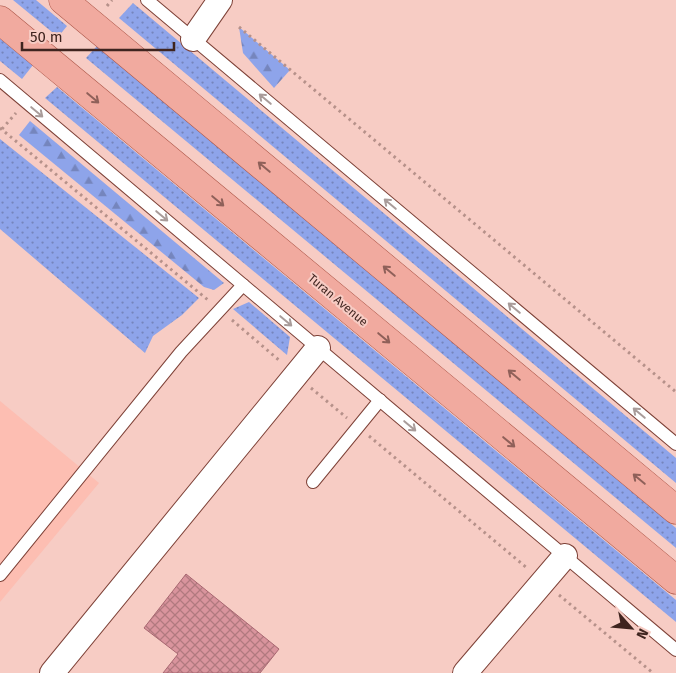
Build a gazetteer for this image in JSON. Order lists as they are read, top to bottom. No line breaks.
{"streets":{"main road":["Turan Avenue"]},"scale_bar":"50 m","north":"bottom right"}
